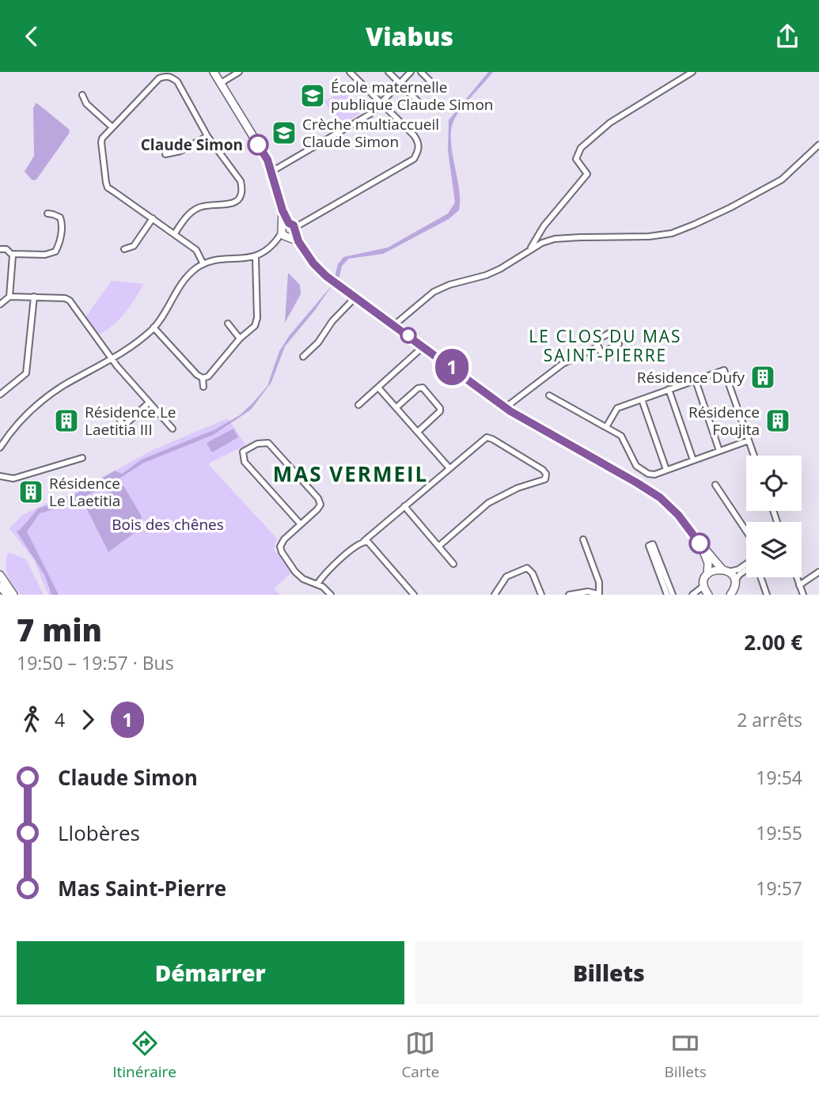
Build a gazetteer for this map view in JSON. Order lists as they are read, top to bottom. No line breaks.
{"districts":["LE CLOS DU MAS SAINT-PIERRE","MAS VERMEIL"],"parks":["Bois des chênes"],"places":{"school or university":["École maternelle publique Claude Simon","Crèche multiaccueil Claude Simon"],"other":["Claude Simon"],"building":["Résidence Dufy","Résidence Le Laetitia III","Résidence Foujita","Résidence Le Laetitia"]},"lines":["bus line 1"],"page":{"header":"Viabus","on_map":"1","heading":["7 min","19:50 – 19:57 · Bus","2.00 €"],"legs":["4","1","2 arrêts"],"list":[{"name":"Claude Simon","value":"19:54"},{"name":"Llobères","value":"19:55"},{"name":"Mas Saint-Pierre","value":"19:57"}],"buttons":["Démarrer","Billets"],"tabs":["Itinéraire","Carte","Billets"]}}
